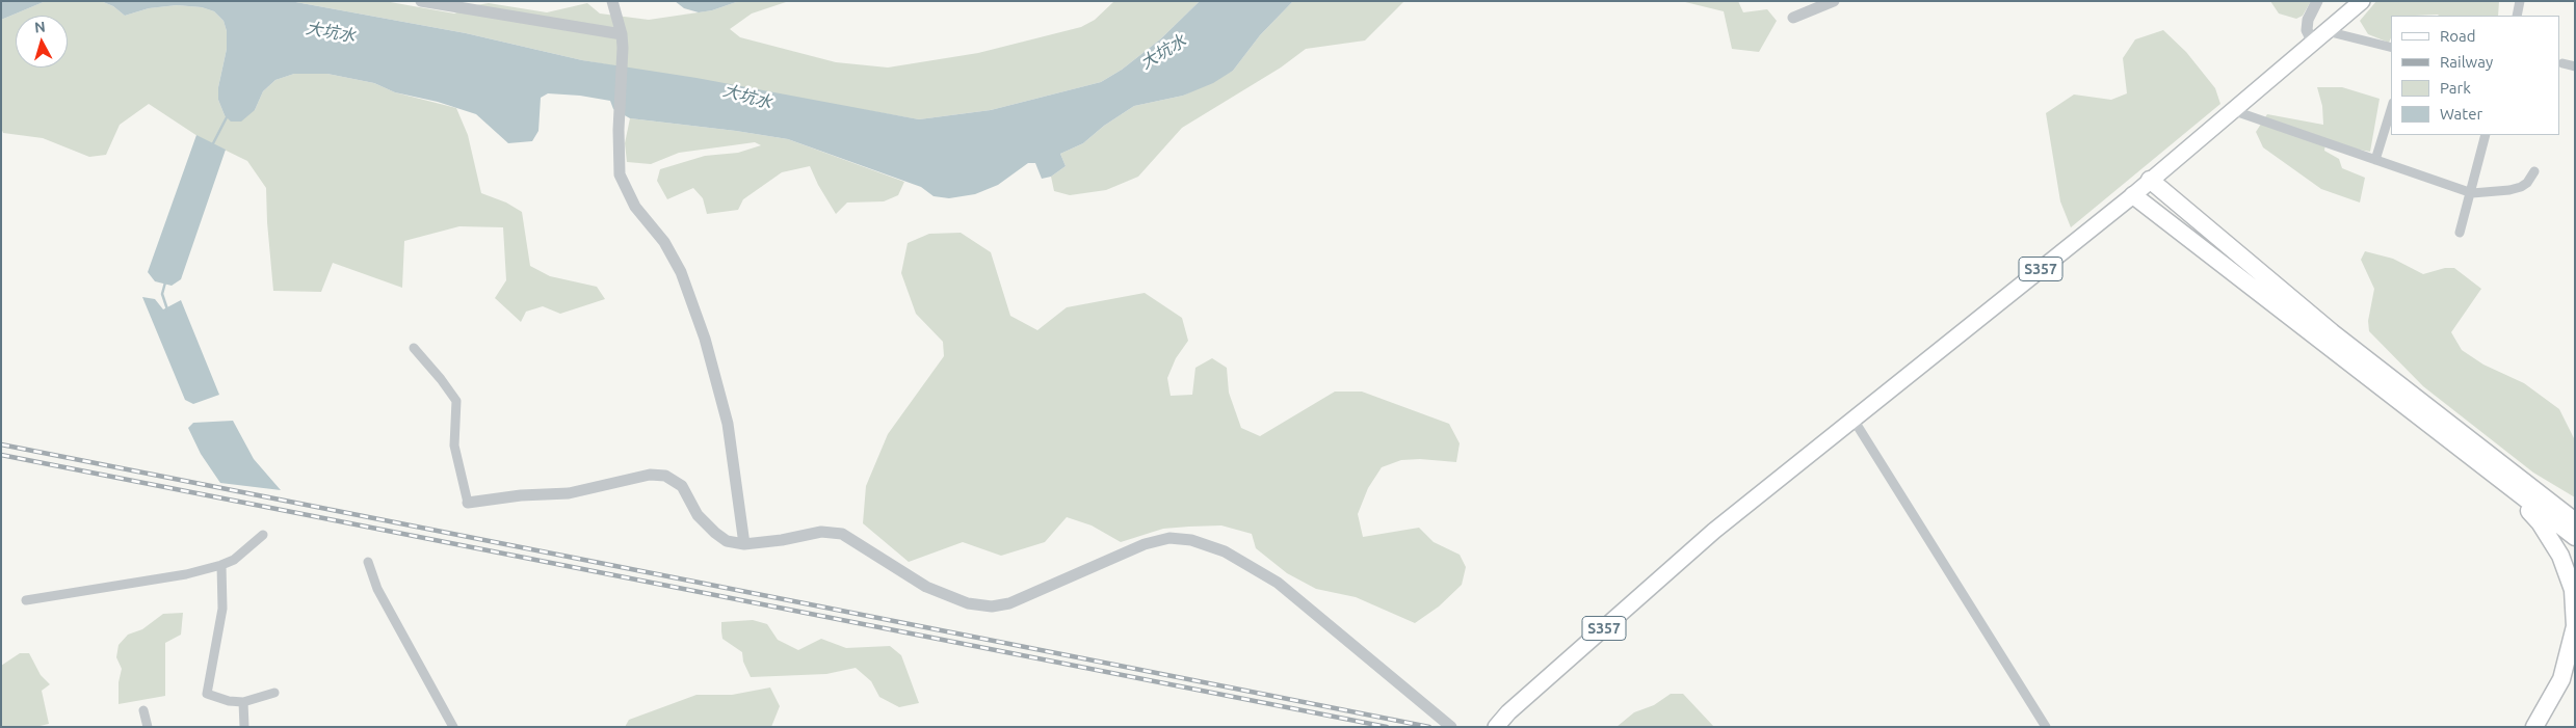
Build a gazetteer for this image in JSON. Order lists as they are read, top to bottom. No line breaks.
{"streets":{"main road":["S357"]},"water":["大坑水"],"legend":["Road","Railway","Park","Water"],"north":"top"}
